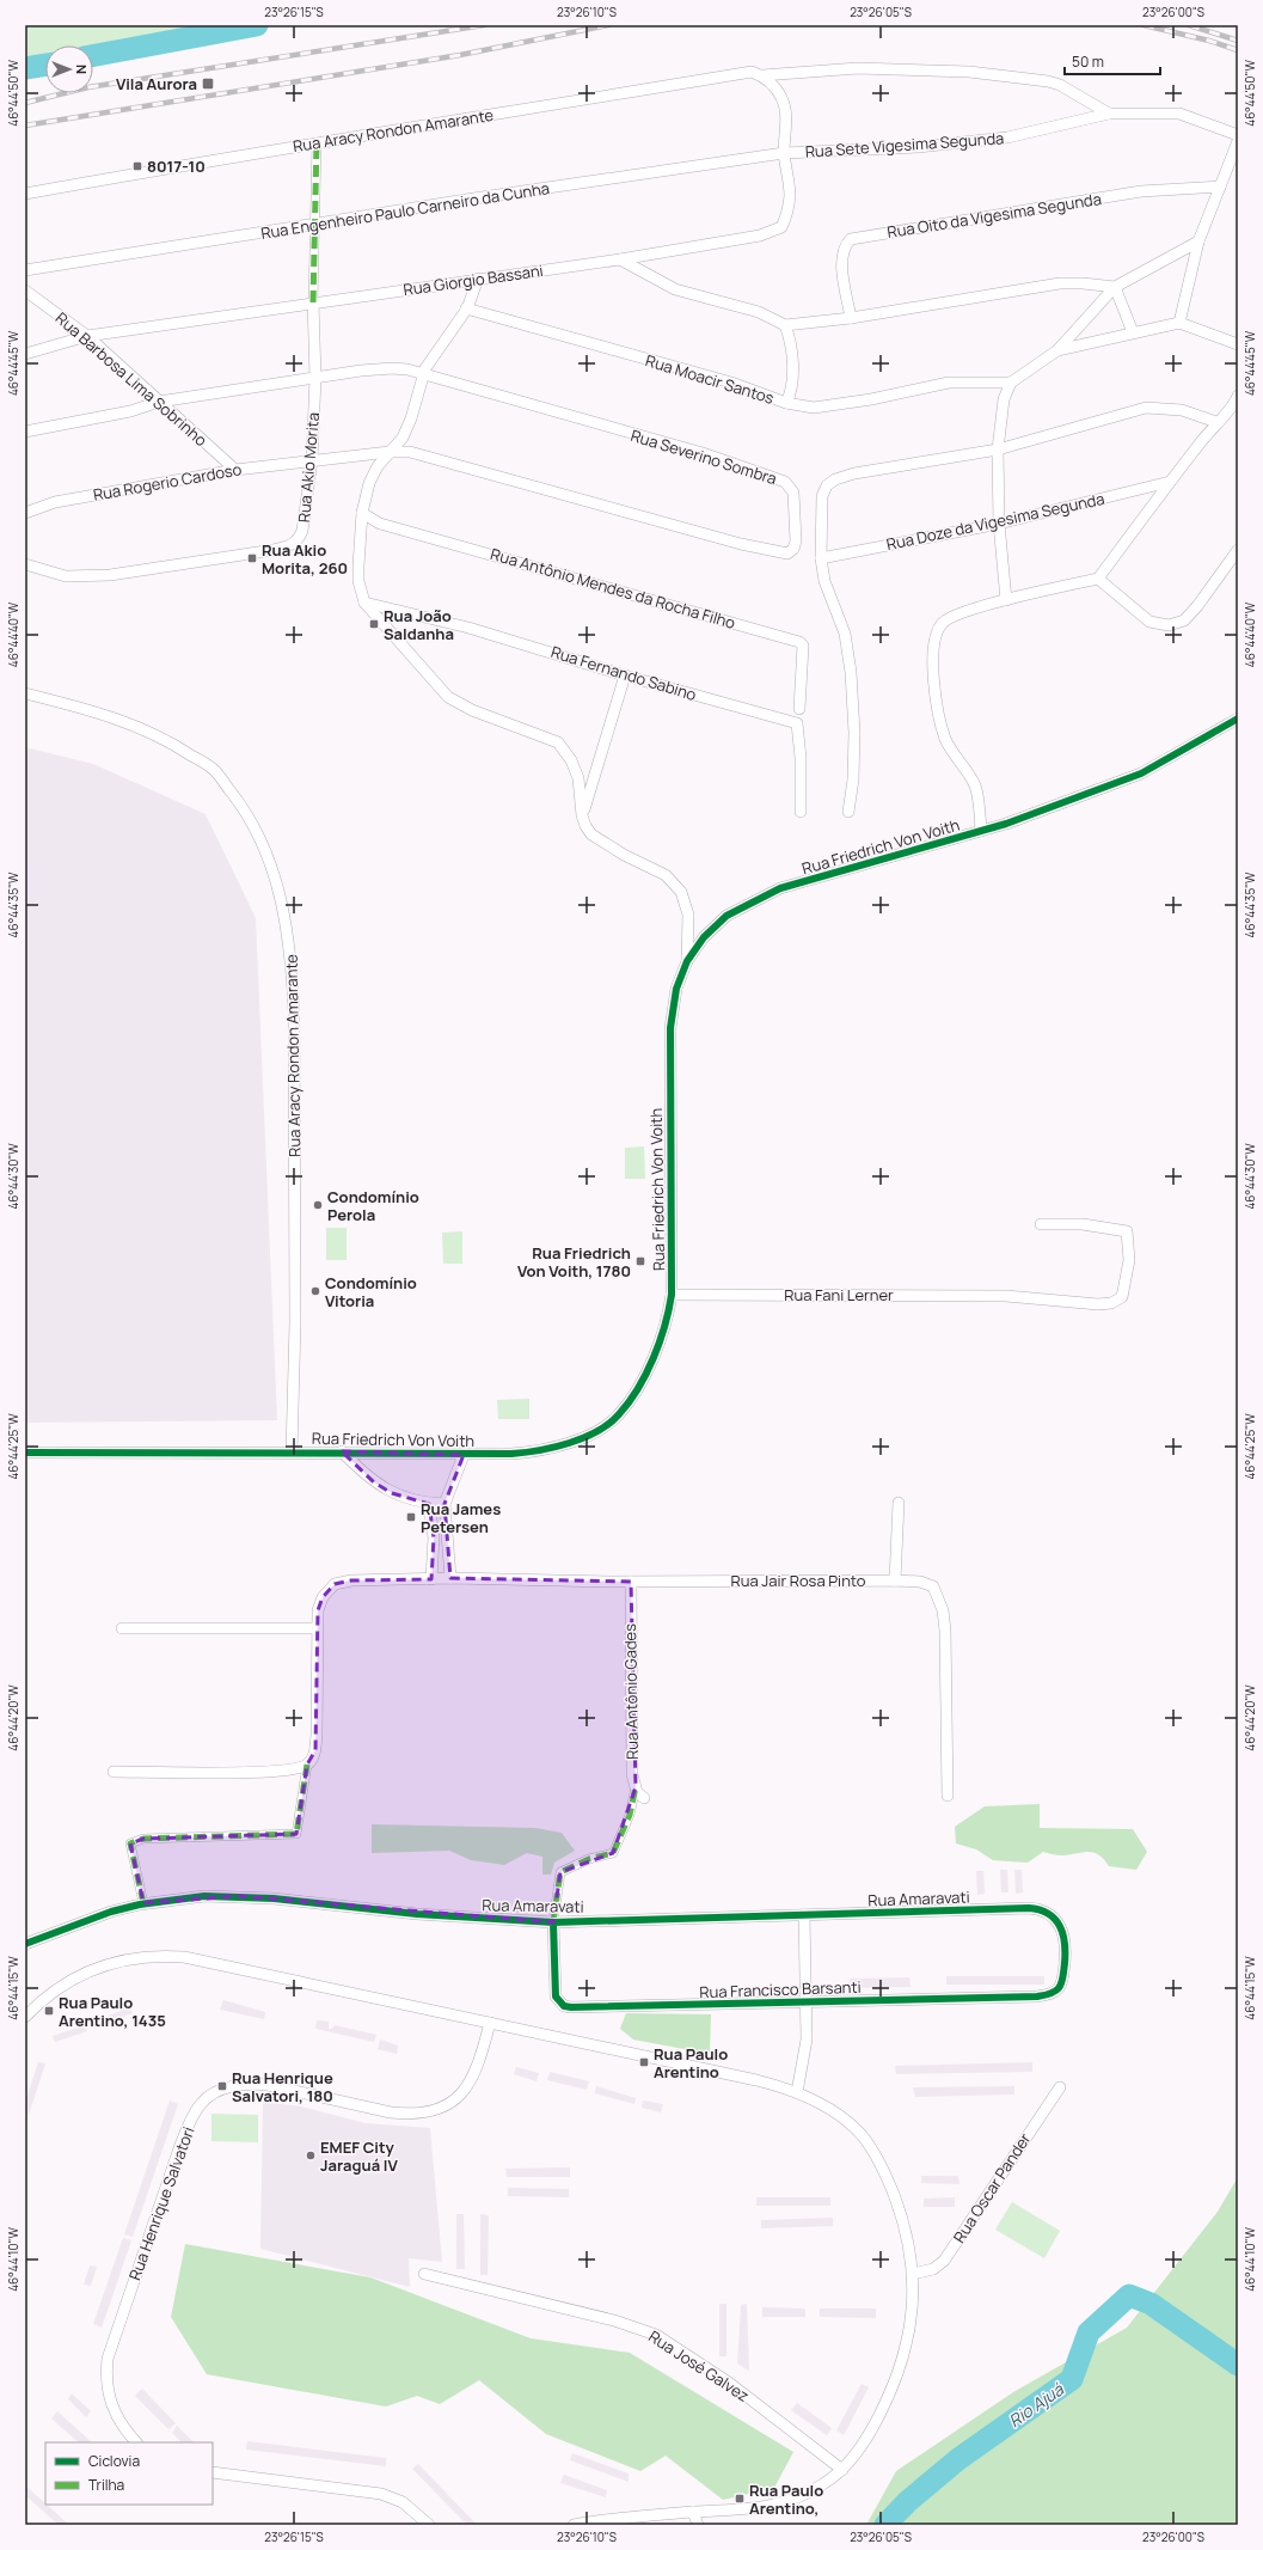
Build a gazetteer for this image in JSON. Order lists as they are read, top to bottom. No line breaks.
{"streets":{"street":["Rua Aracy Rondon Amarante","Rua Sete Vigesima Segunda","Rua Engenheiro Paulo Carneiro da Cunha","Rua Oito da Vigesima Segunda","Rua Giorgio Bassani","Rua Barbosa Lima Sobrinho","Rua Moacir Santos","Rua Severino Sombra","Rua Akio Morita","Rua Rogerio Cardoso","Rua Doze da Vigesima Segunda","Rua Antônio Mendes da Rocha Filho","Rua Fernando Sabino","Rua Friedrich Von Voith","Rua Fani Lerner","Rua Jair Rosa Pinto","Rua Antônio Gades","Rua Amaravati","Rua Francisco Barsanti","Rua Oscar Pander","Rua Henrique Salvatori","Rua José Galvez"]},"crossings":[["Rua Aracy Rondon Amarante","Rua Sete Vigesima Segunda"],["Rua Aracy Rondon Amarante","Rua Akio Morita"],["Rua Aracy Rondon Amarante","Rua Friedrich Von Voith"],["Rua Sete Vigesima Segunda","Rua Engenheiro Paulo Carneiro da Cunha"],["Rua Sete Vigesima Segunda","Rua Giorgio Bassani"],["Rua Engenheiro Paulo Carneiro da Cunha","Rua Giorgio Bassani"],["Rua Engenheiro Paulo Carneiro da Cunha","Rua Akio Morita"],["Rua Giorgio Bassani","Rua Barbosa Lima Sobrinho"],["Rua Giorgio Bassani","Rua Akio Morita"],["Rua Barbosa Lima Sobrinho","Rua Severino Sombra"],["Rua Barbosa Lima Sobrinho","Rua Rogerio Cardoso"],["Rua Severino Sombra","Rua Akio Morita"],["Rua Severino Sombra","Rua Rogerio Cardoso"],["Rua Akio Morita","Rua Rogerio Cardoso"],["Rua Friedrich Von Voith","Rua Fani Lerner"],["Rua Jair Rosa Pinto","Rua Antônio Gades"],["Rua Amaravati","Rua Francisco Barsanti"]],"water":["Rio Ajuá"],"places":{"transit":["Vila Aurora","8017-10","Rua Akio Morita, 260","Rua João Saldanha","Rua Friedrich Von Voith, 1780","Rua James Petersen","Rua Paulo Arentino, 1435","Rua Paulo Arentino","Rua Henrique Salvatori, 180","Rua Paulo Arentino,"],"other":["Condomínio Perola","Condomínio Vitoria","EMEF City Jaraguá IV"]},"legend":["Ciclovia","Trilha"],"scale_bar":"50 m","north":"right","coordinates":["23°26'15\"S","23°26'10\"S","23°26'05\"S","23°26'00\"S","46°44'50\"W","46°44'45\"W","46°44'40\"W","46°44'35\"W","46°44'30\"W","46°44'25\"W","46°44'20\"W","46°44'15\"W","46°44'10\"W"]}
